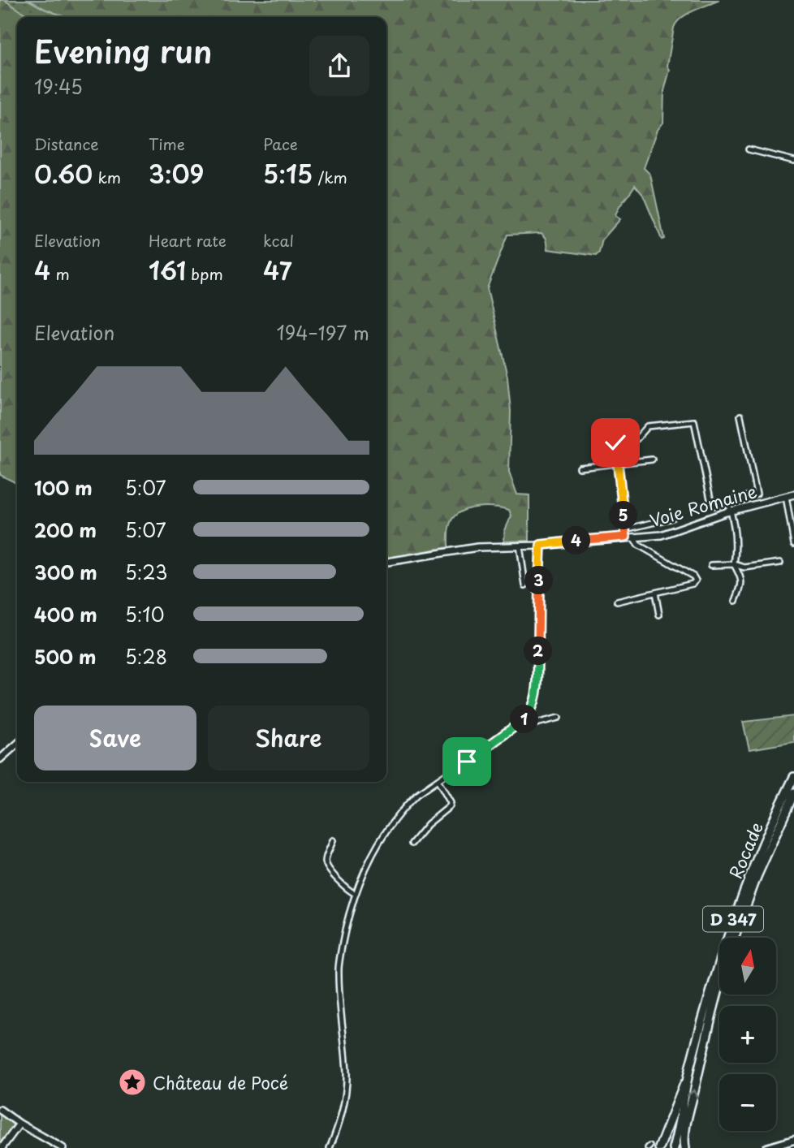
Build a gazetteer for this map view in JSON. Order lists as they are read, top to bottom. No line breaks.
{"streets":{"main road":["Rocade","D 347"],"street":["Voie Romaine"]},"places":{"place":["Château de Pocé"]},"north":"top","page":{"heading":["Evening run","19:45"],"stats":[["Distance","0.60 km"],["Time","3:09"],["Pace","5:15 /km"],["Elevation","4 m"],["Heart rate","161 bpm"],["kcal","47"]],"chart":["Elevation","194–197 m"],"list":[{"name":"100 m","note":"5:07"},{"name":"200 m","note":"5:07"},{"name":"300 m","note":"5:23"},{"name":"400 m","note":"5:10"},{"name":"500 m","note":"5:28"}],"pins":["5","4","3","2","1"],"buttons":["Save","Share"],"map_buttons":["+","−"]}}
